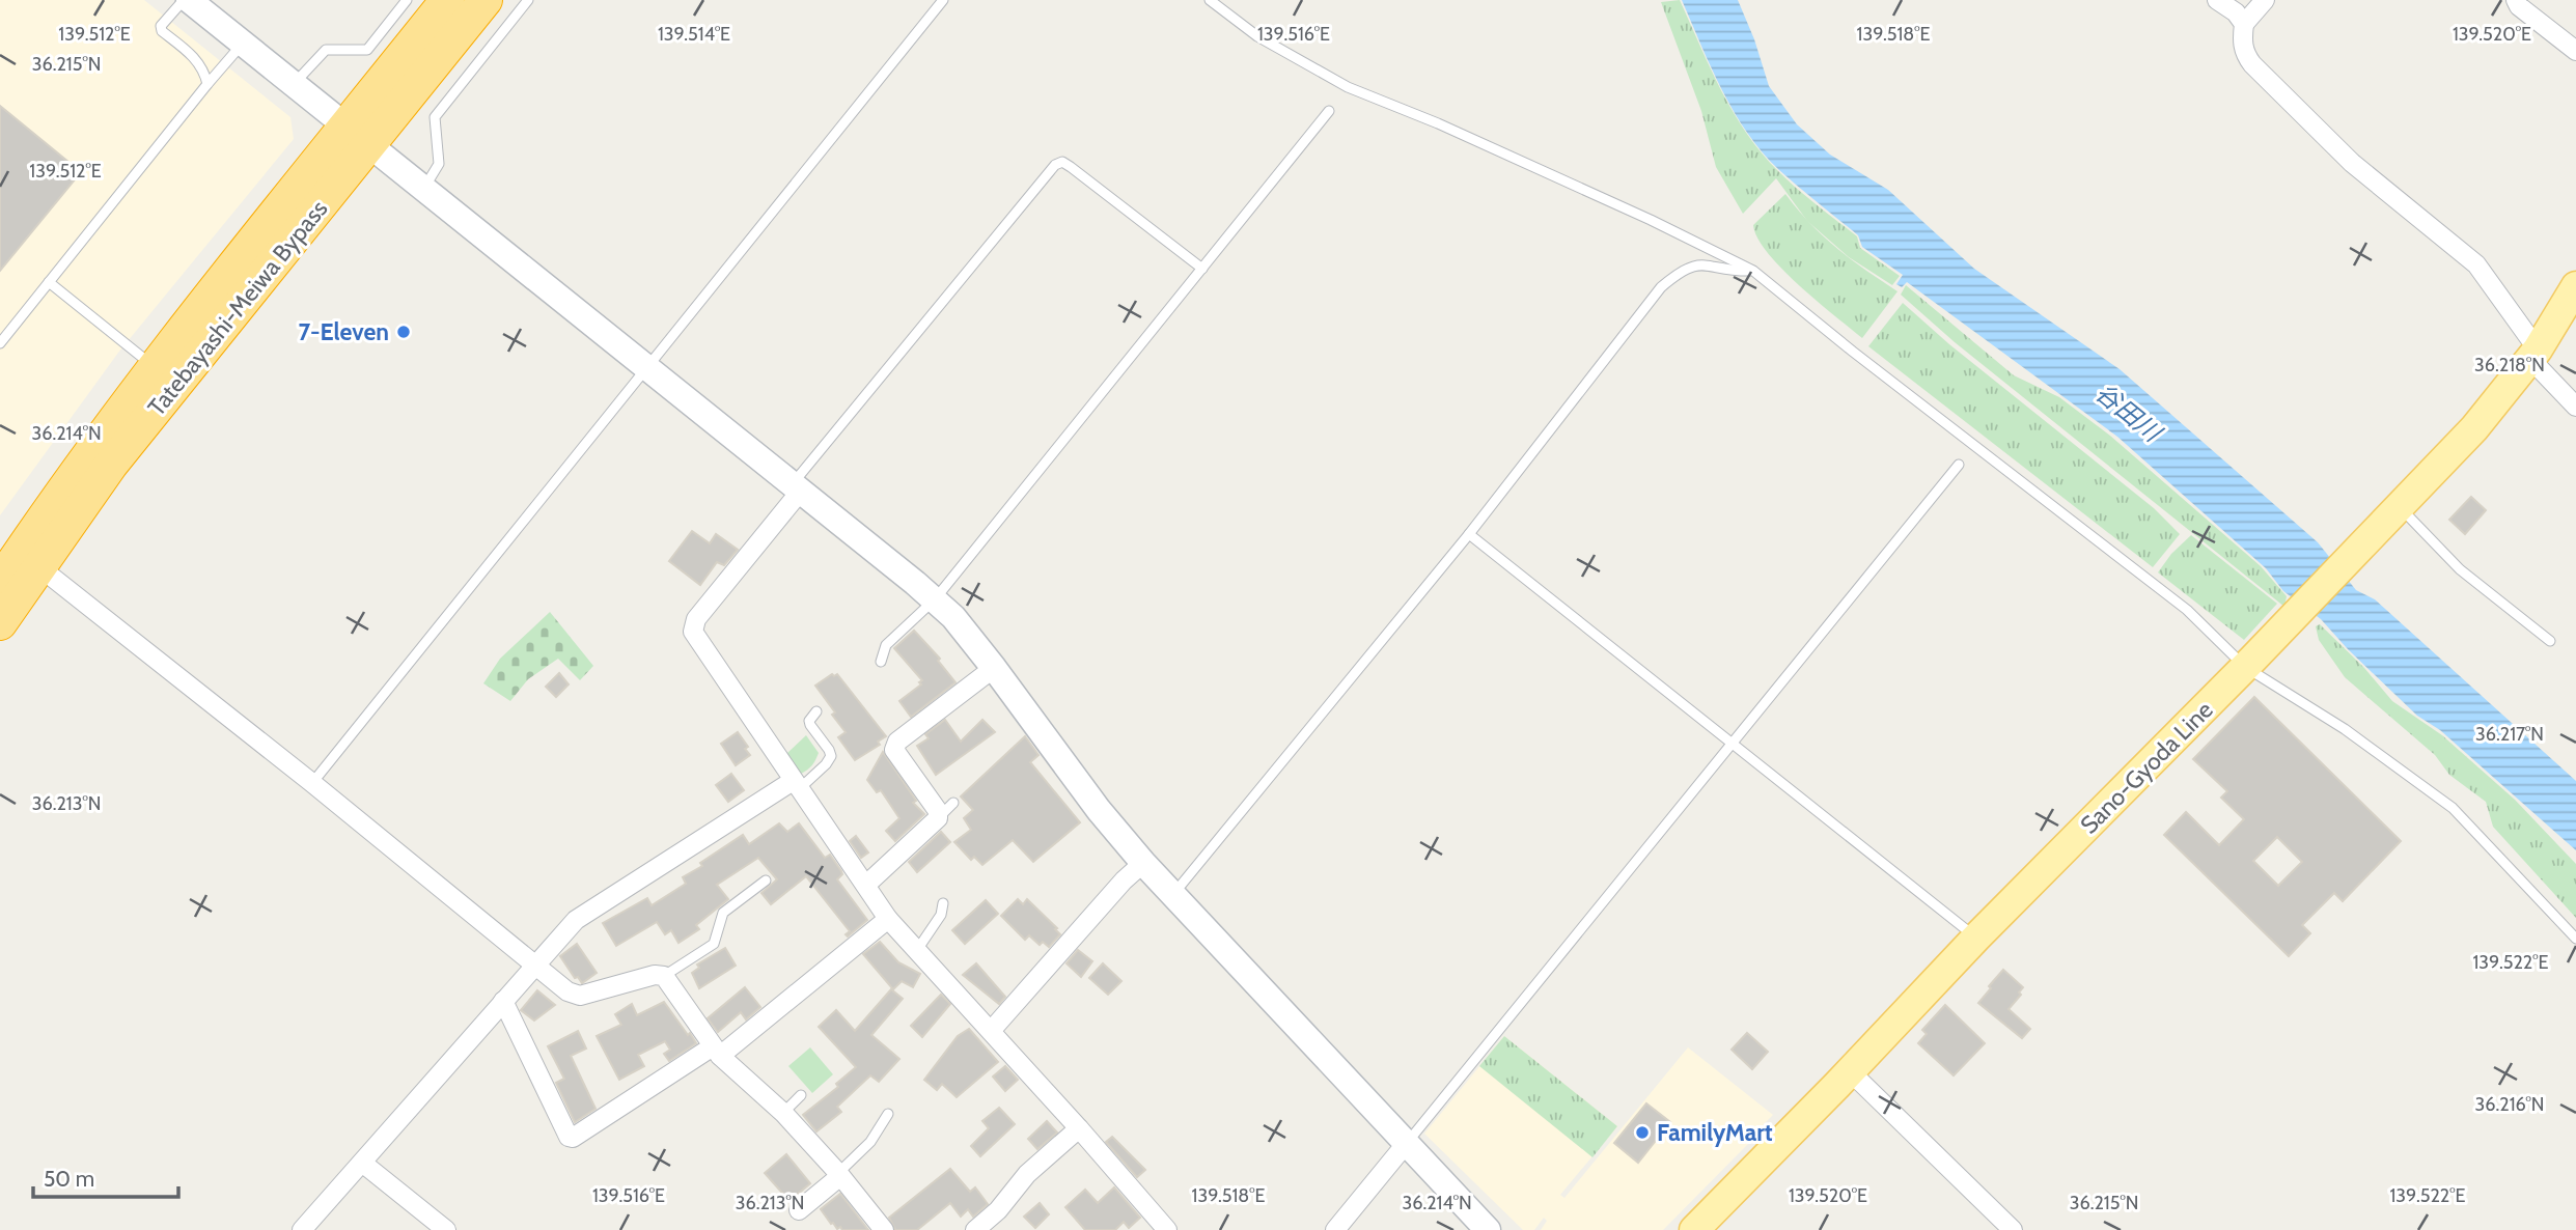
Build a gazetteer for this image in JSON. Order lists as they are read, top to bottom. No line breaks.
{"streets":{"highway":["Tatebayashi-Meiwa Bypass"],"main road":["Sano-Gyoda Line"]},"water":["谷田川"],"places":["7-Eleven","FamilyMart"],"scale_bar":"50 m","coordinates":["139.512°E","139.514°E","139.516°E","139.518°E","139.520°E","36.215°N","36.218°N","36.214°N","36.217°N","36.213°N","139.522°E","36.216°N"]}
